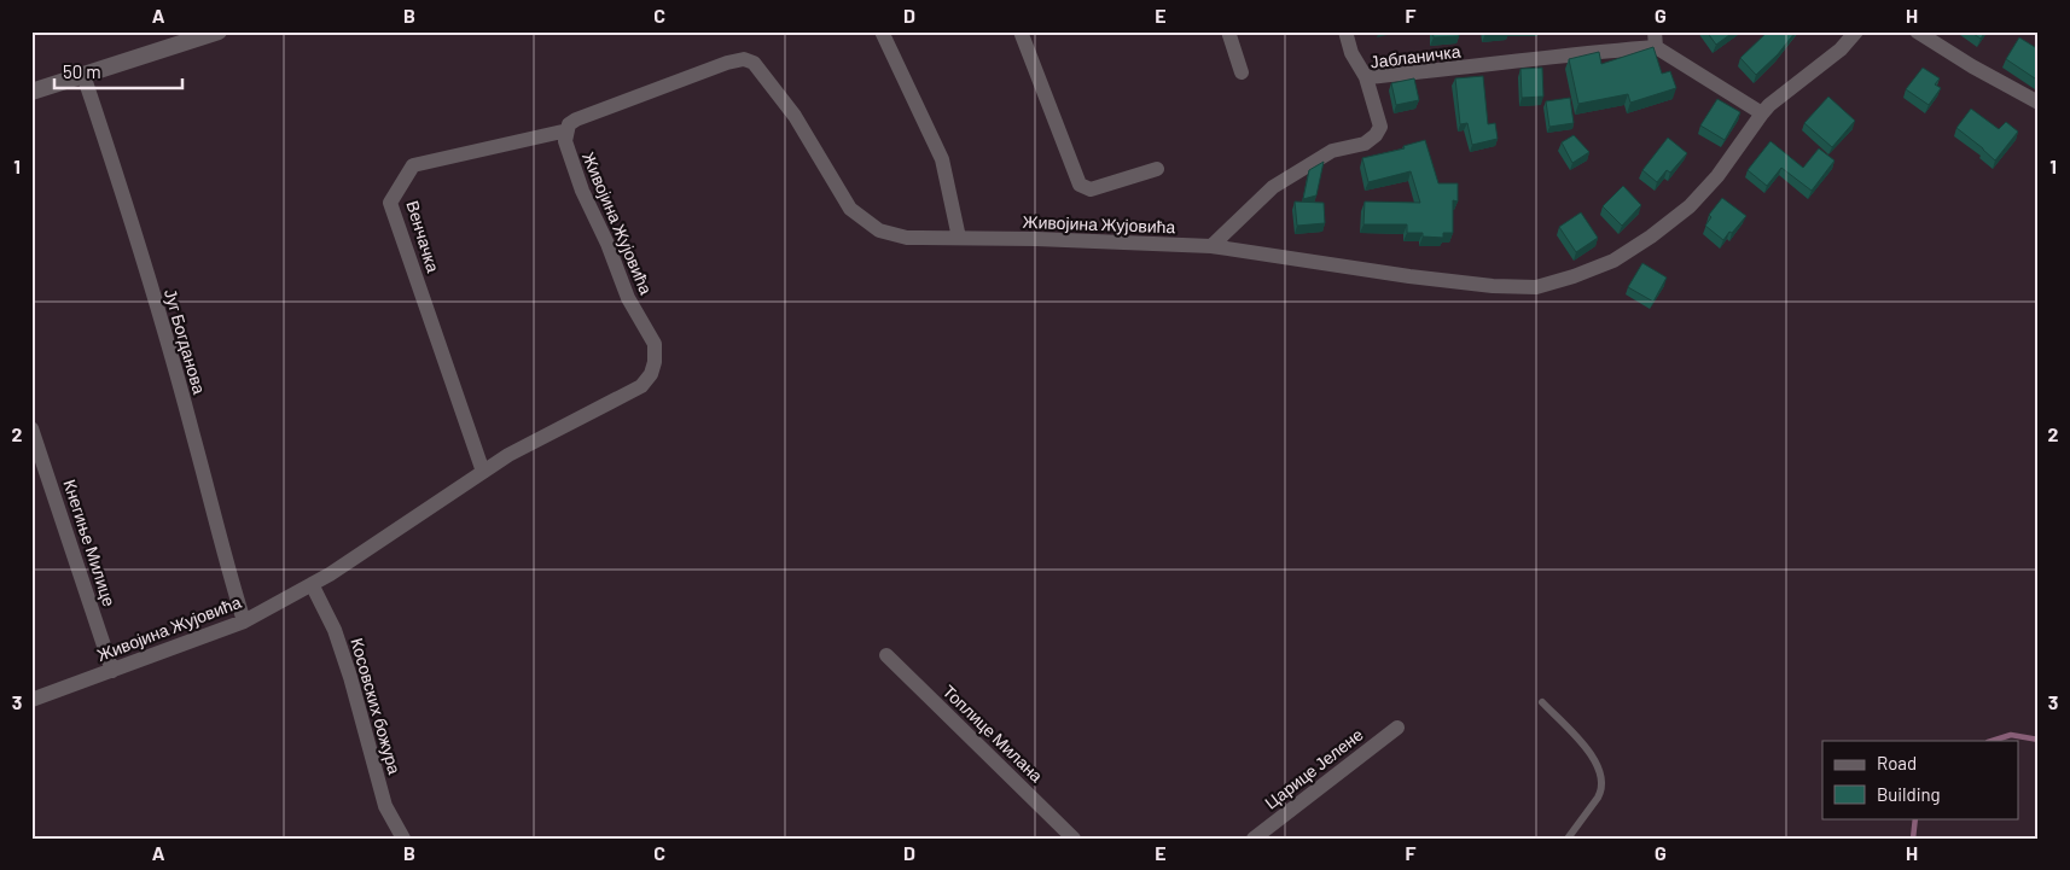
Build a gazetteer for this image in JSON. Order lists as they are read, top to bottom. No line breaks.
{"streets":{"street":["Јабланичка","Живојина Жујовића","Венчачка","Југ Богданова","Кнегиње Милице","Косовских божура","Топлице Милана","Царице Јелене"]},"crossings":[["Јабланичка","Живојина Жујовића"],["Живојина Жујовића","Венчачка"],["Живојина Жујовића","Југ Богданова"],["Живојина Жујовића","Кнегиње Милице"],["Живојина Жујовића","Косовских божура"]],"legend":["Road","Building"],"scale_bar":"50 m","grid":{"columns":["A","B","C","D","E","F","G","H"],"rows":["1","2","3"]}}
